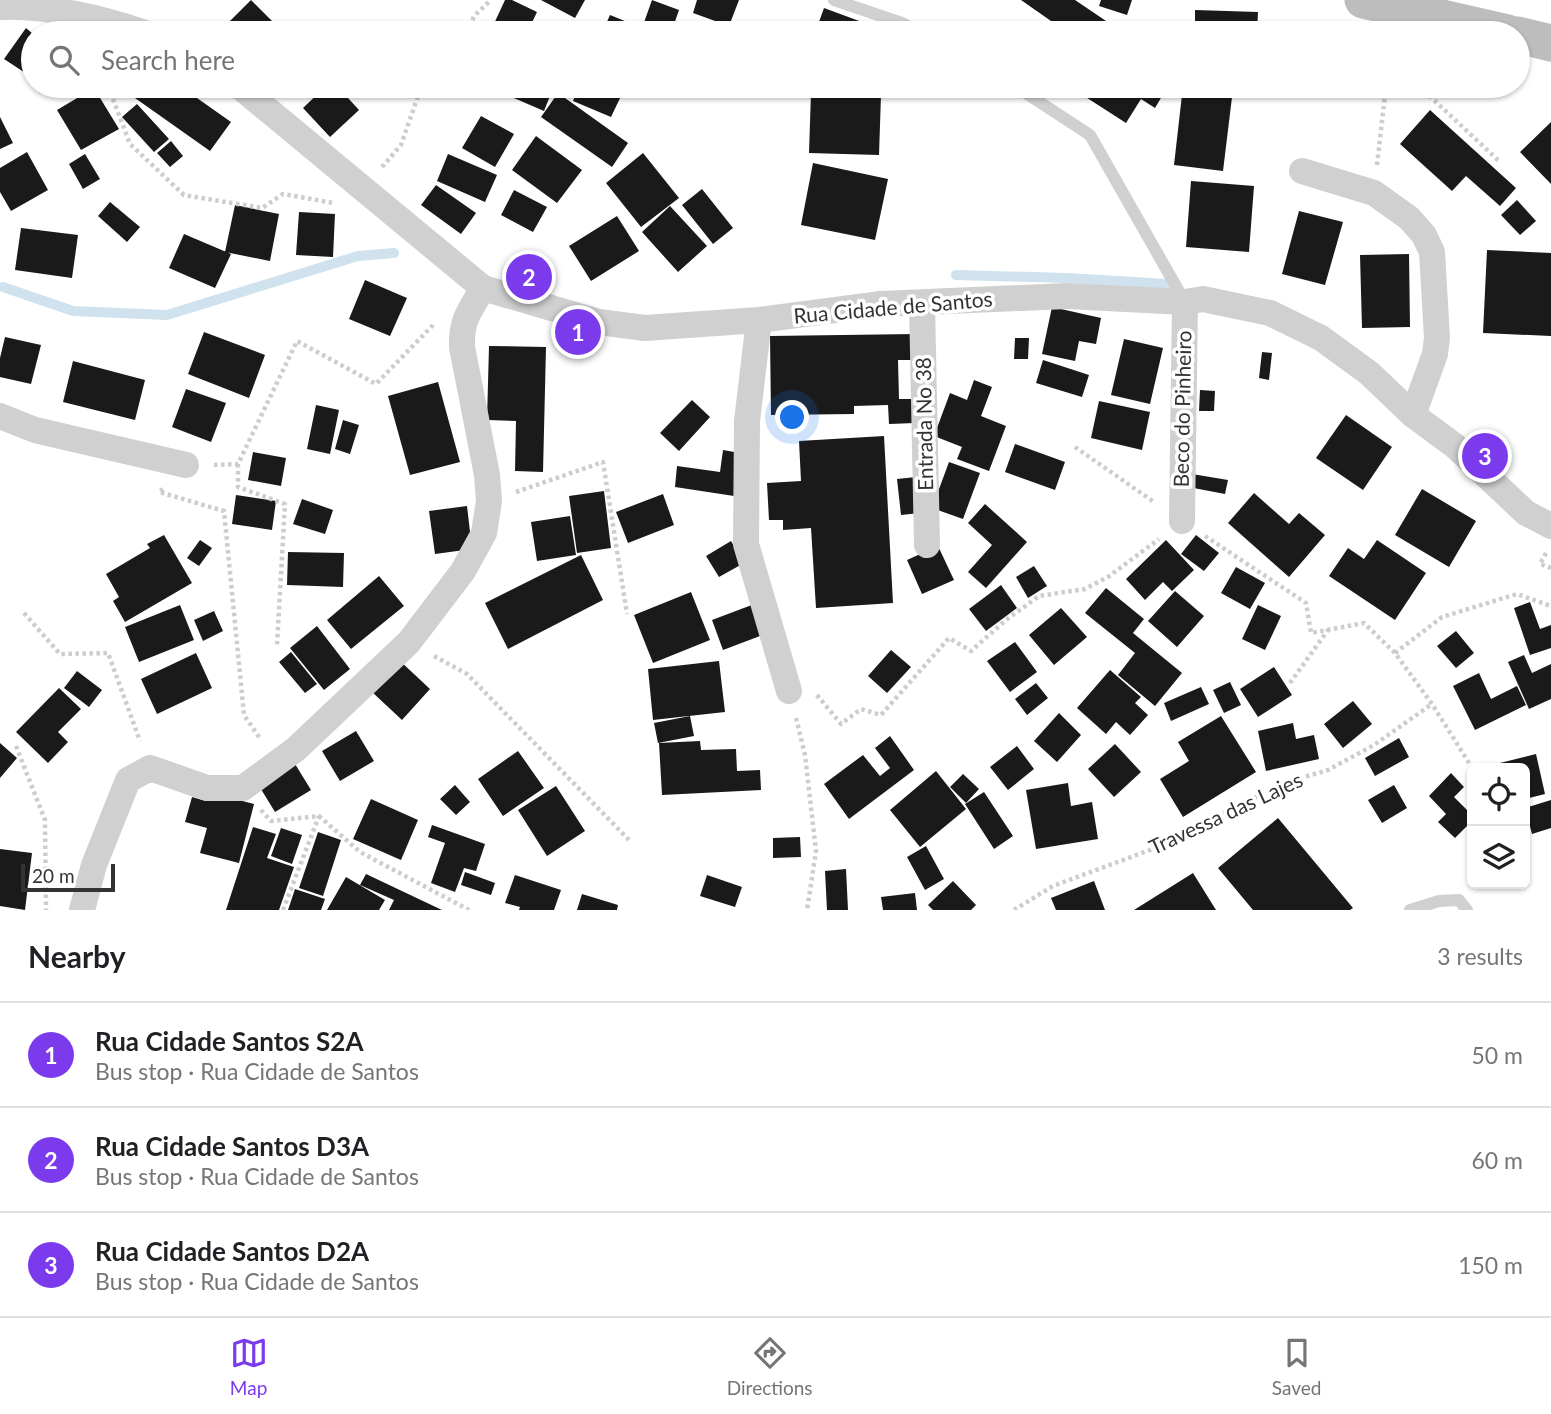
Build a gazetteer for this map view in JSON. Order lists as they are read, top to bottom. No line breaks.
{"streets":{"street":["Rua Cidade de Santos","Beco do Pinheiro","Entrada No 38"],"path":["Travessa das Lajes"]},"crossings":[["Rua Cidade de Santos","Beco do Pinheiro"],["Rua Cidade de Santos","Entrada No 38"]],"scale_bar":"20 m","page":{"search":"Search here","pins":["2","1","3"],"scale":"20 m","heading":["Nearby","3 results"],"list":[{"mark":"1","name":"Rua Cidade Santos S2A","note":"Bus stop · Rua Cidade de Santos","value":"50 m"},{"mark":"2","name":"Rua Cidade Santos D3A","note":"Bus stop · Rua Cidade de Santos","value":"60 m"},{"mark":"3","name":"Rua Cidade Santos D2A","note":"Bus stop · Rua Cidade de Santos","value":"150 m"}],"nav":["Map","Directions","Saved"]}}
